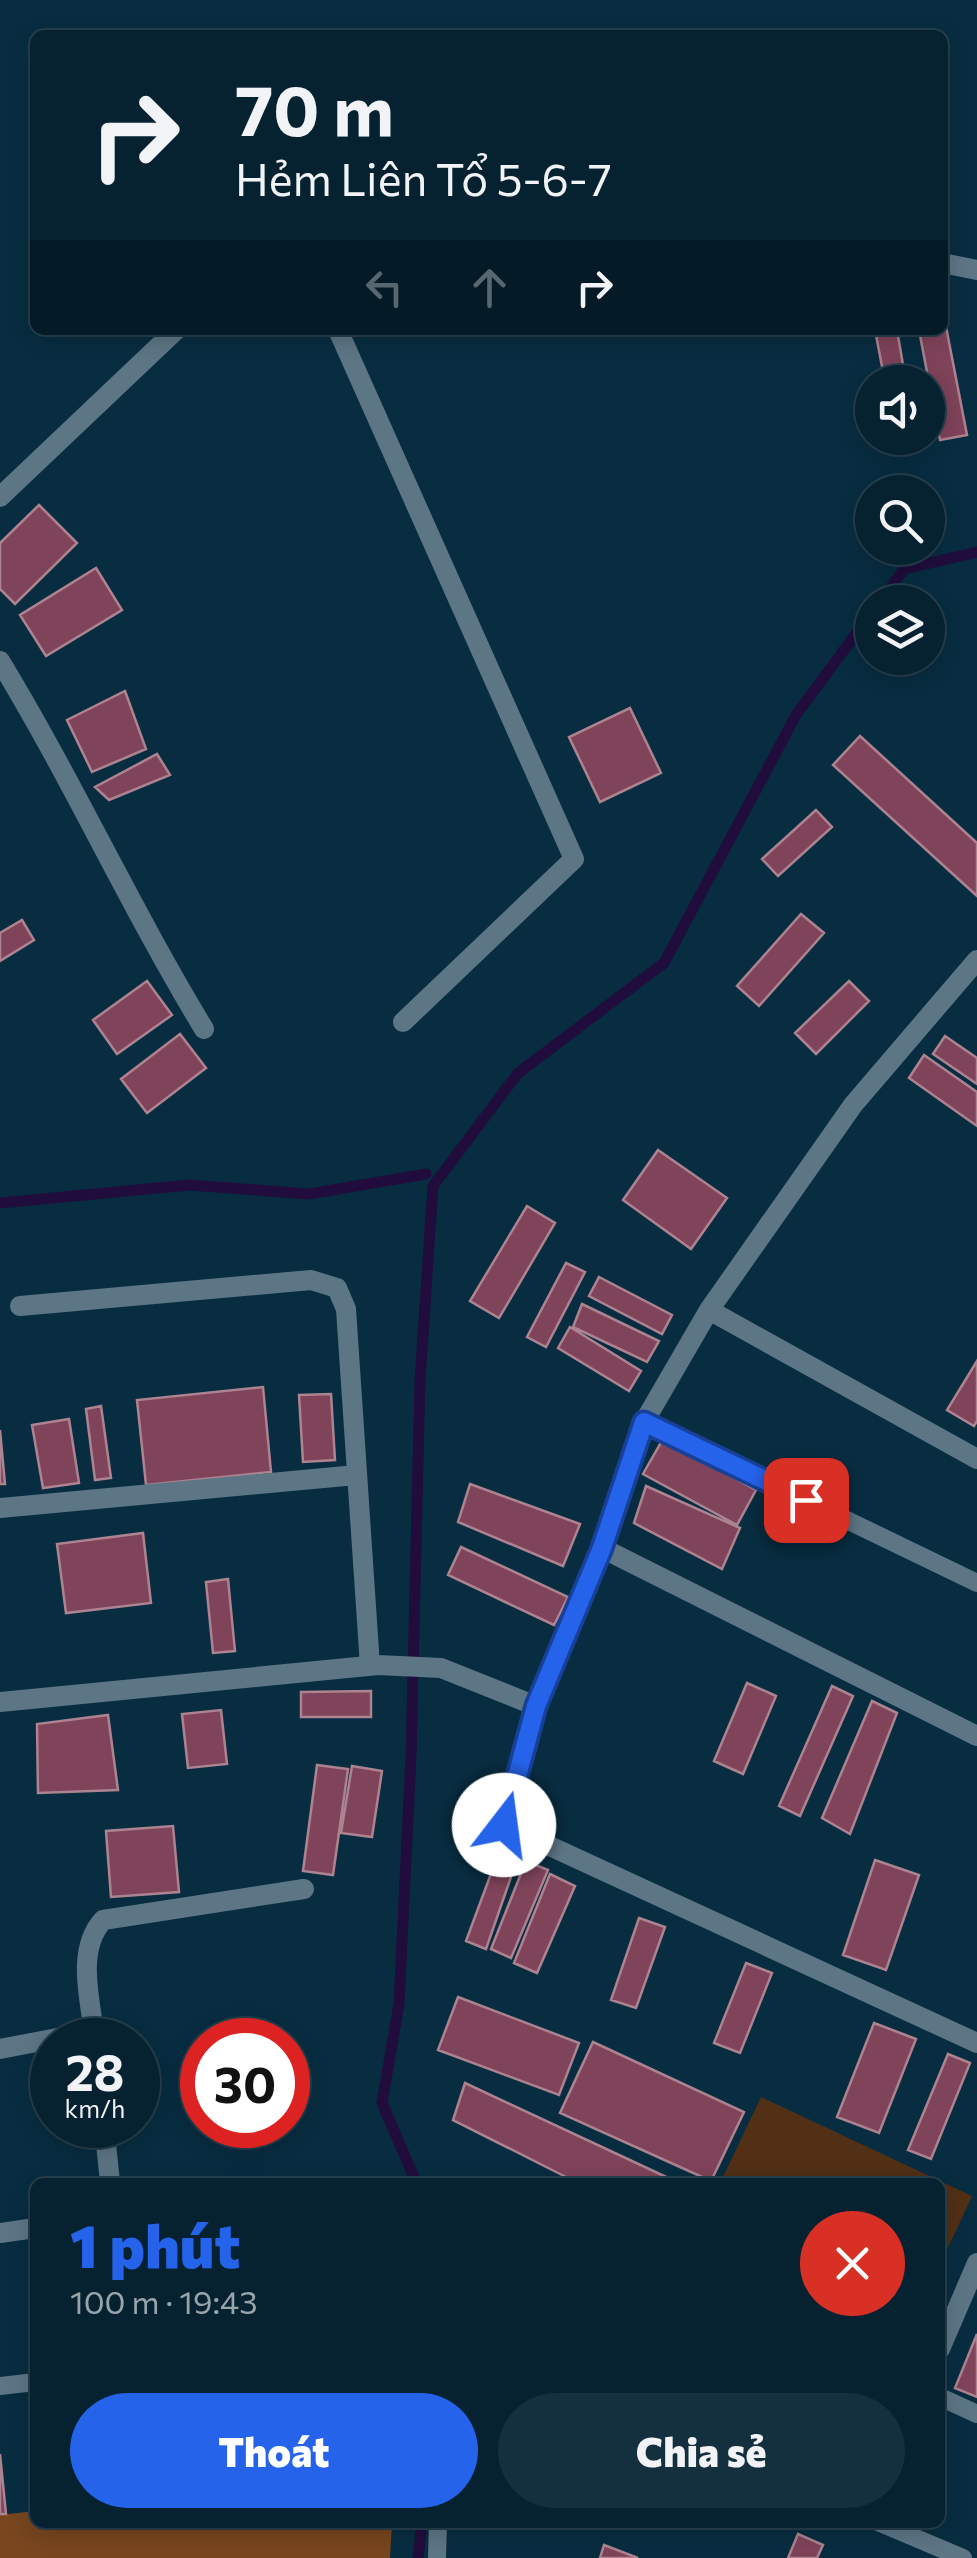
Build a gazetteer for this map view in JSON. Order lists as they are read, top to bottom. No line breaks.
{"page":{"turn":["70 m","Hẻm Liên Tổ 5-6-7"],"speed":"28 km/h","limit":"30","heading":["1 phút","100 m · 19:43"],"buttons":["Thoát","Chia sẻ"]}}
